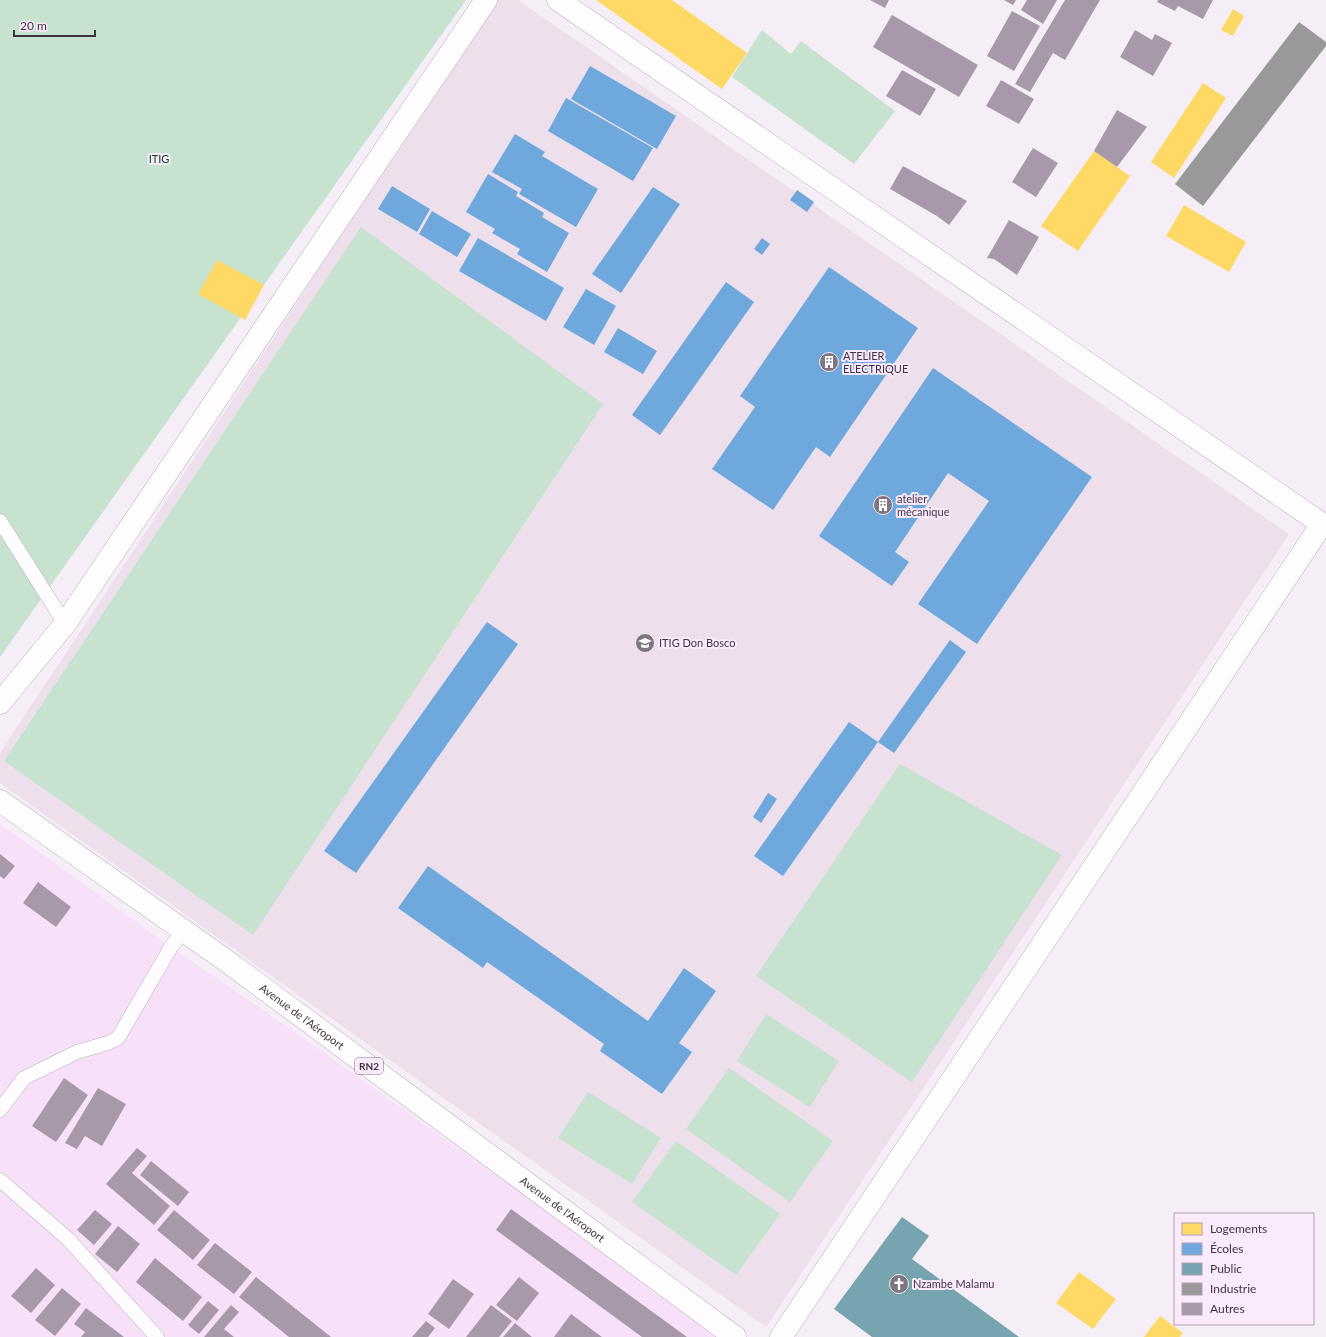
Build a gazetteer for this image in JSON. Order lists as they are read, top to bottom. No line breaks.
{"streets":{"main road":["Avenue de l'Aéroport","RN2"]},"parks":["ITIG"],"places":{"building":["ATELIER ELECTRIQUE","atelier mécanique"],"school or university":["ITIG Don Bosco"],"church":["Nzambe Malamu"]},"legend":["Logements","Écoles","Public","Industrie","Autres"],"scale_bar":"20 m"}
